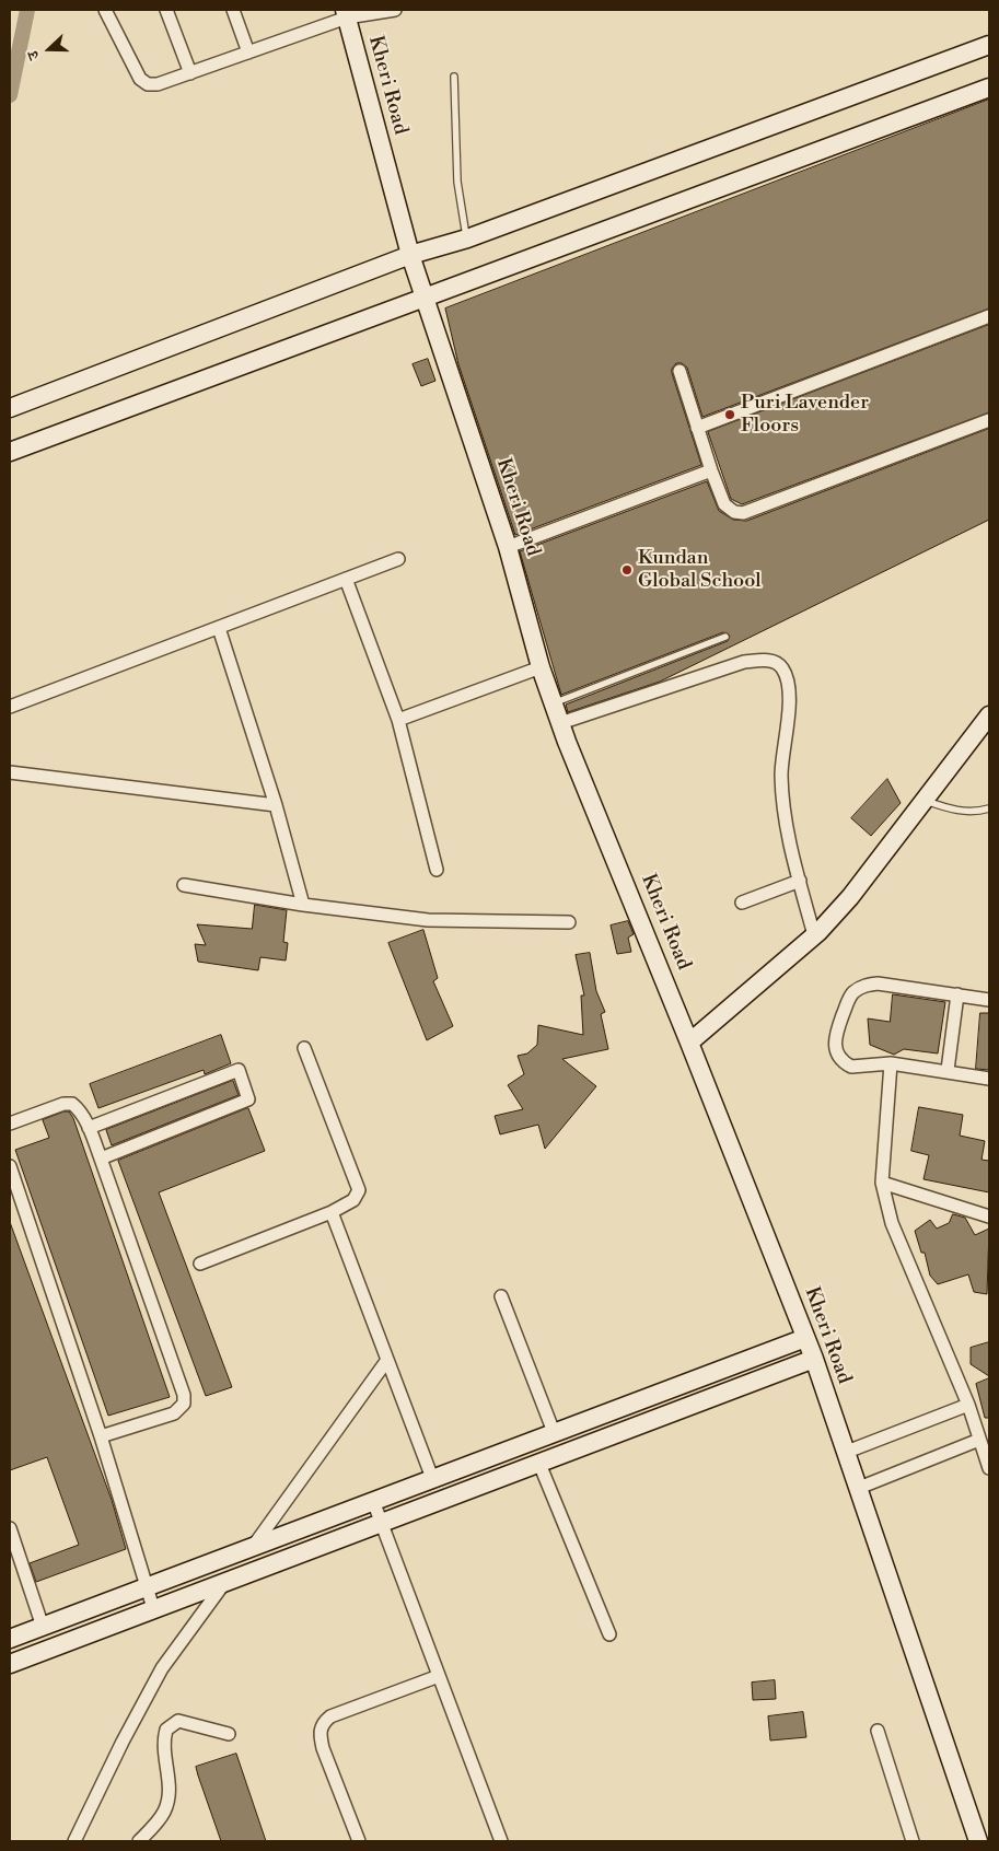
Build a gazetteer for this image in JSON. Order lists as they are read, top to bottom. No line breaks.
{"streets":{"street":["Kheri Road"]},"places":["Puri Lavender Floors","Kundan Global School"],"north":"left"}
